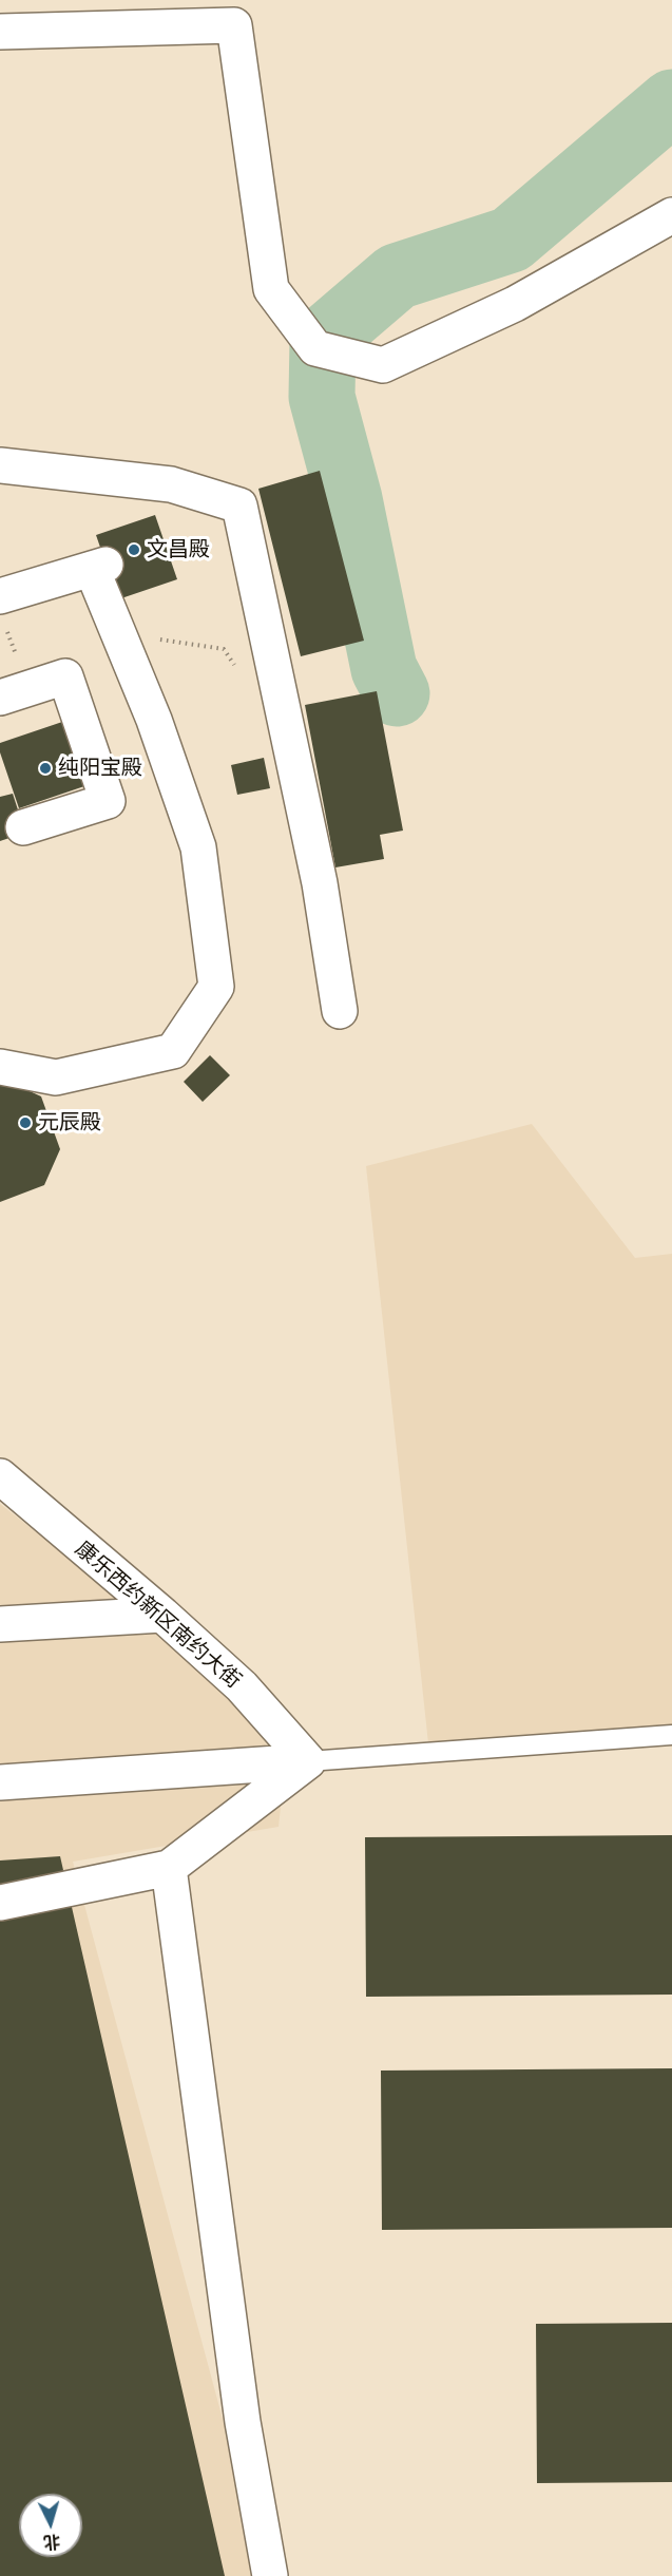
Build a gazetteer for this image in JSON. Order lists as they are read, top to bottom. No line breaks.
{"streets":{"street":["康乐西约新区南约大街"]},"places":["文昌殿","纯阳宝殿","元辰殿"],"north":"bottom"}
